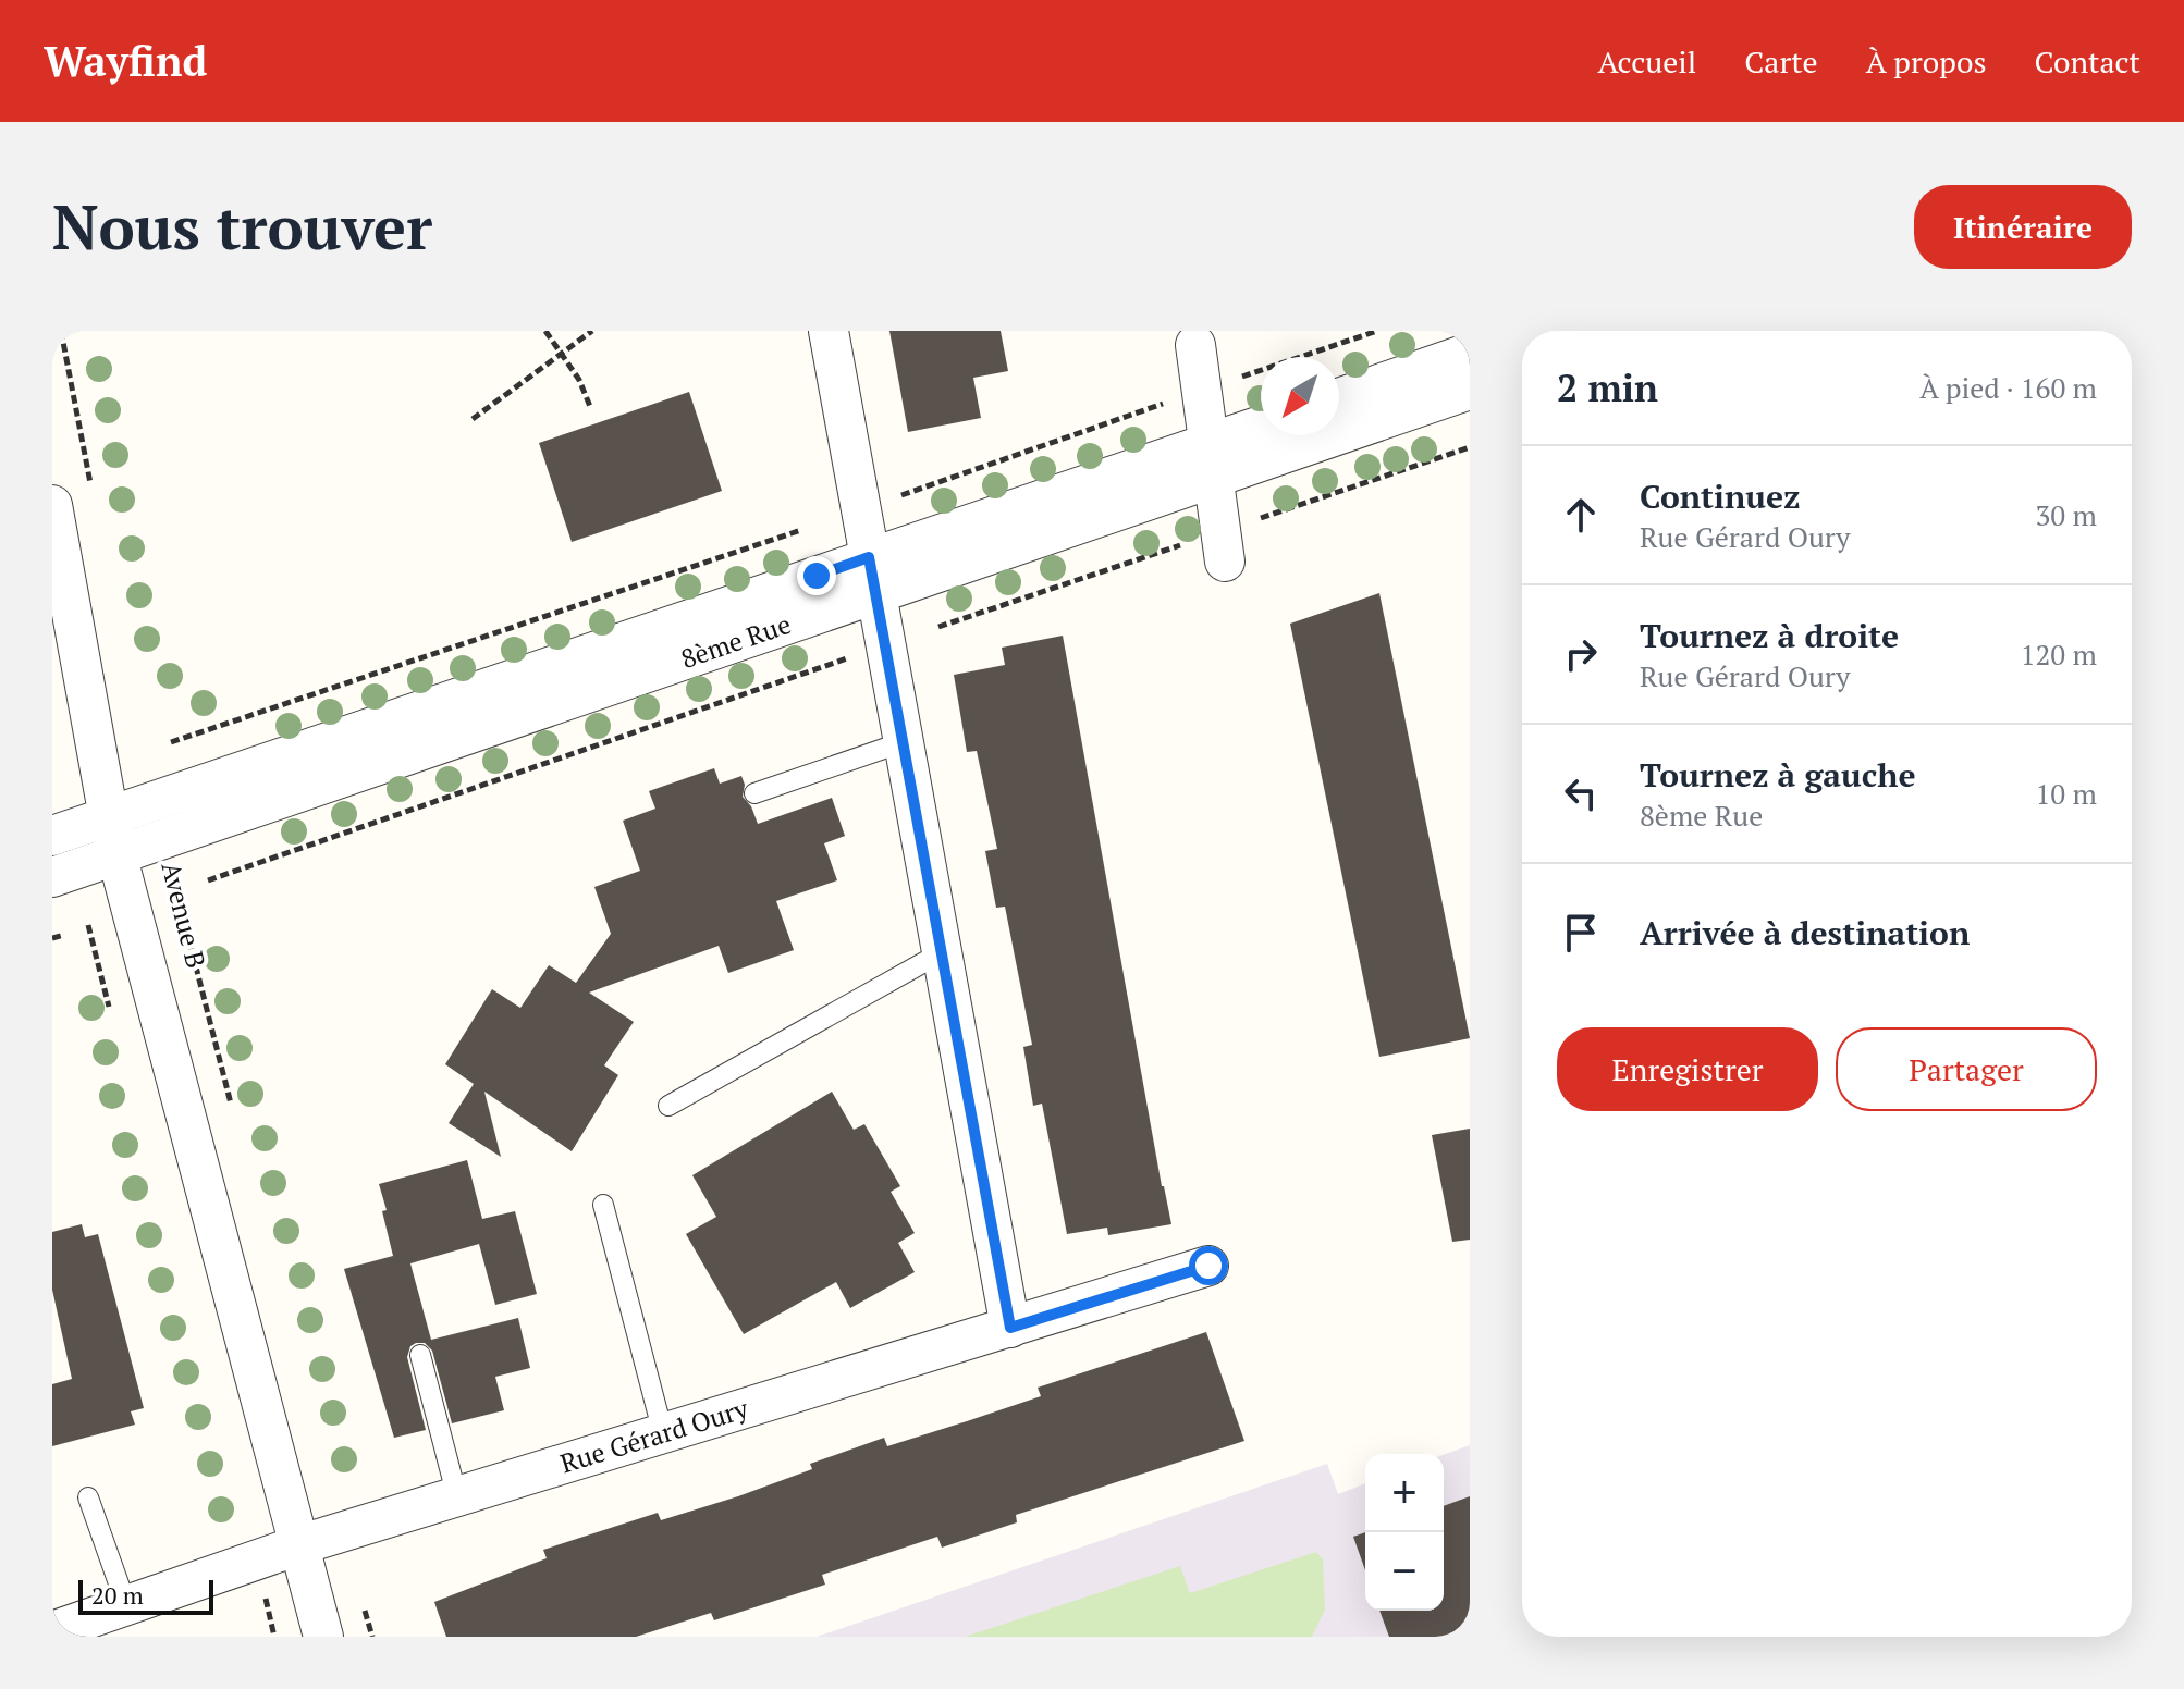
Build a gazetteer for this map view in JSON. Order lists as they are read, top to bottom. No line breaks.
{"streets":{"street":["8ème Rue","Avenue B","Rue Gérard Oury"]},"crossings":[["8ème Rue","Avenue B"],["Avenue B","Rue Gérard Oury"]],"scale_bar":"20 m","north":"bottom left","page":{"header":"Wayfind","nav":["Accueil","Carte","À propos","Contact"],"buttons":["Itinéraire",["Enregistrer","Partager"]],"title":"Nous trouver","heading":["2 min","À pied · 160 m"],"list":[["Continuez","Rue Gérard Oury","30 m"],["Tournez à droite","Rue Gérard Oury","120 m"],["Tournez à gauche","8ème Rue","10 m"],"Arrivée à destination"],"map_buttons":["+","−"],"scale":"20 m"}}
